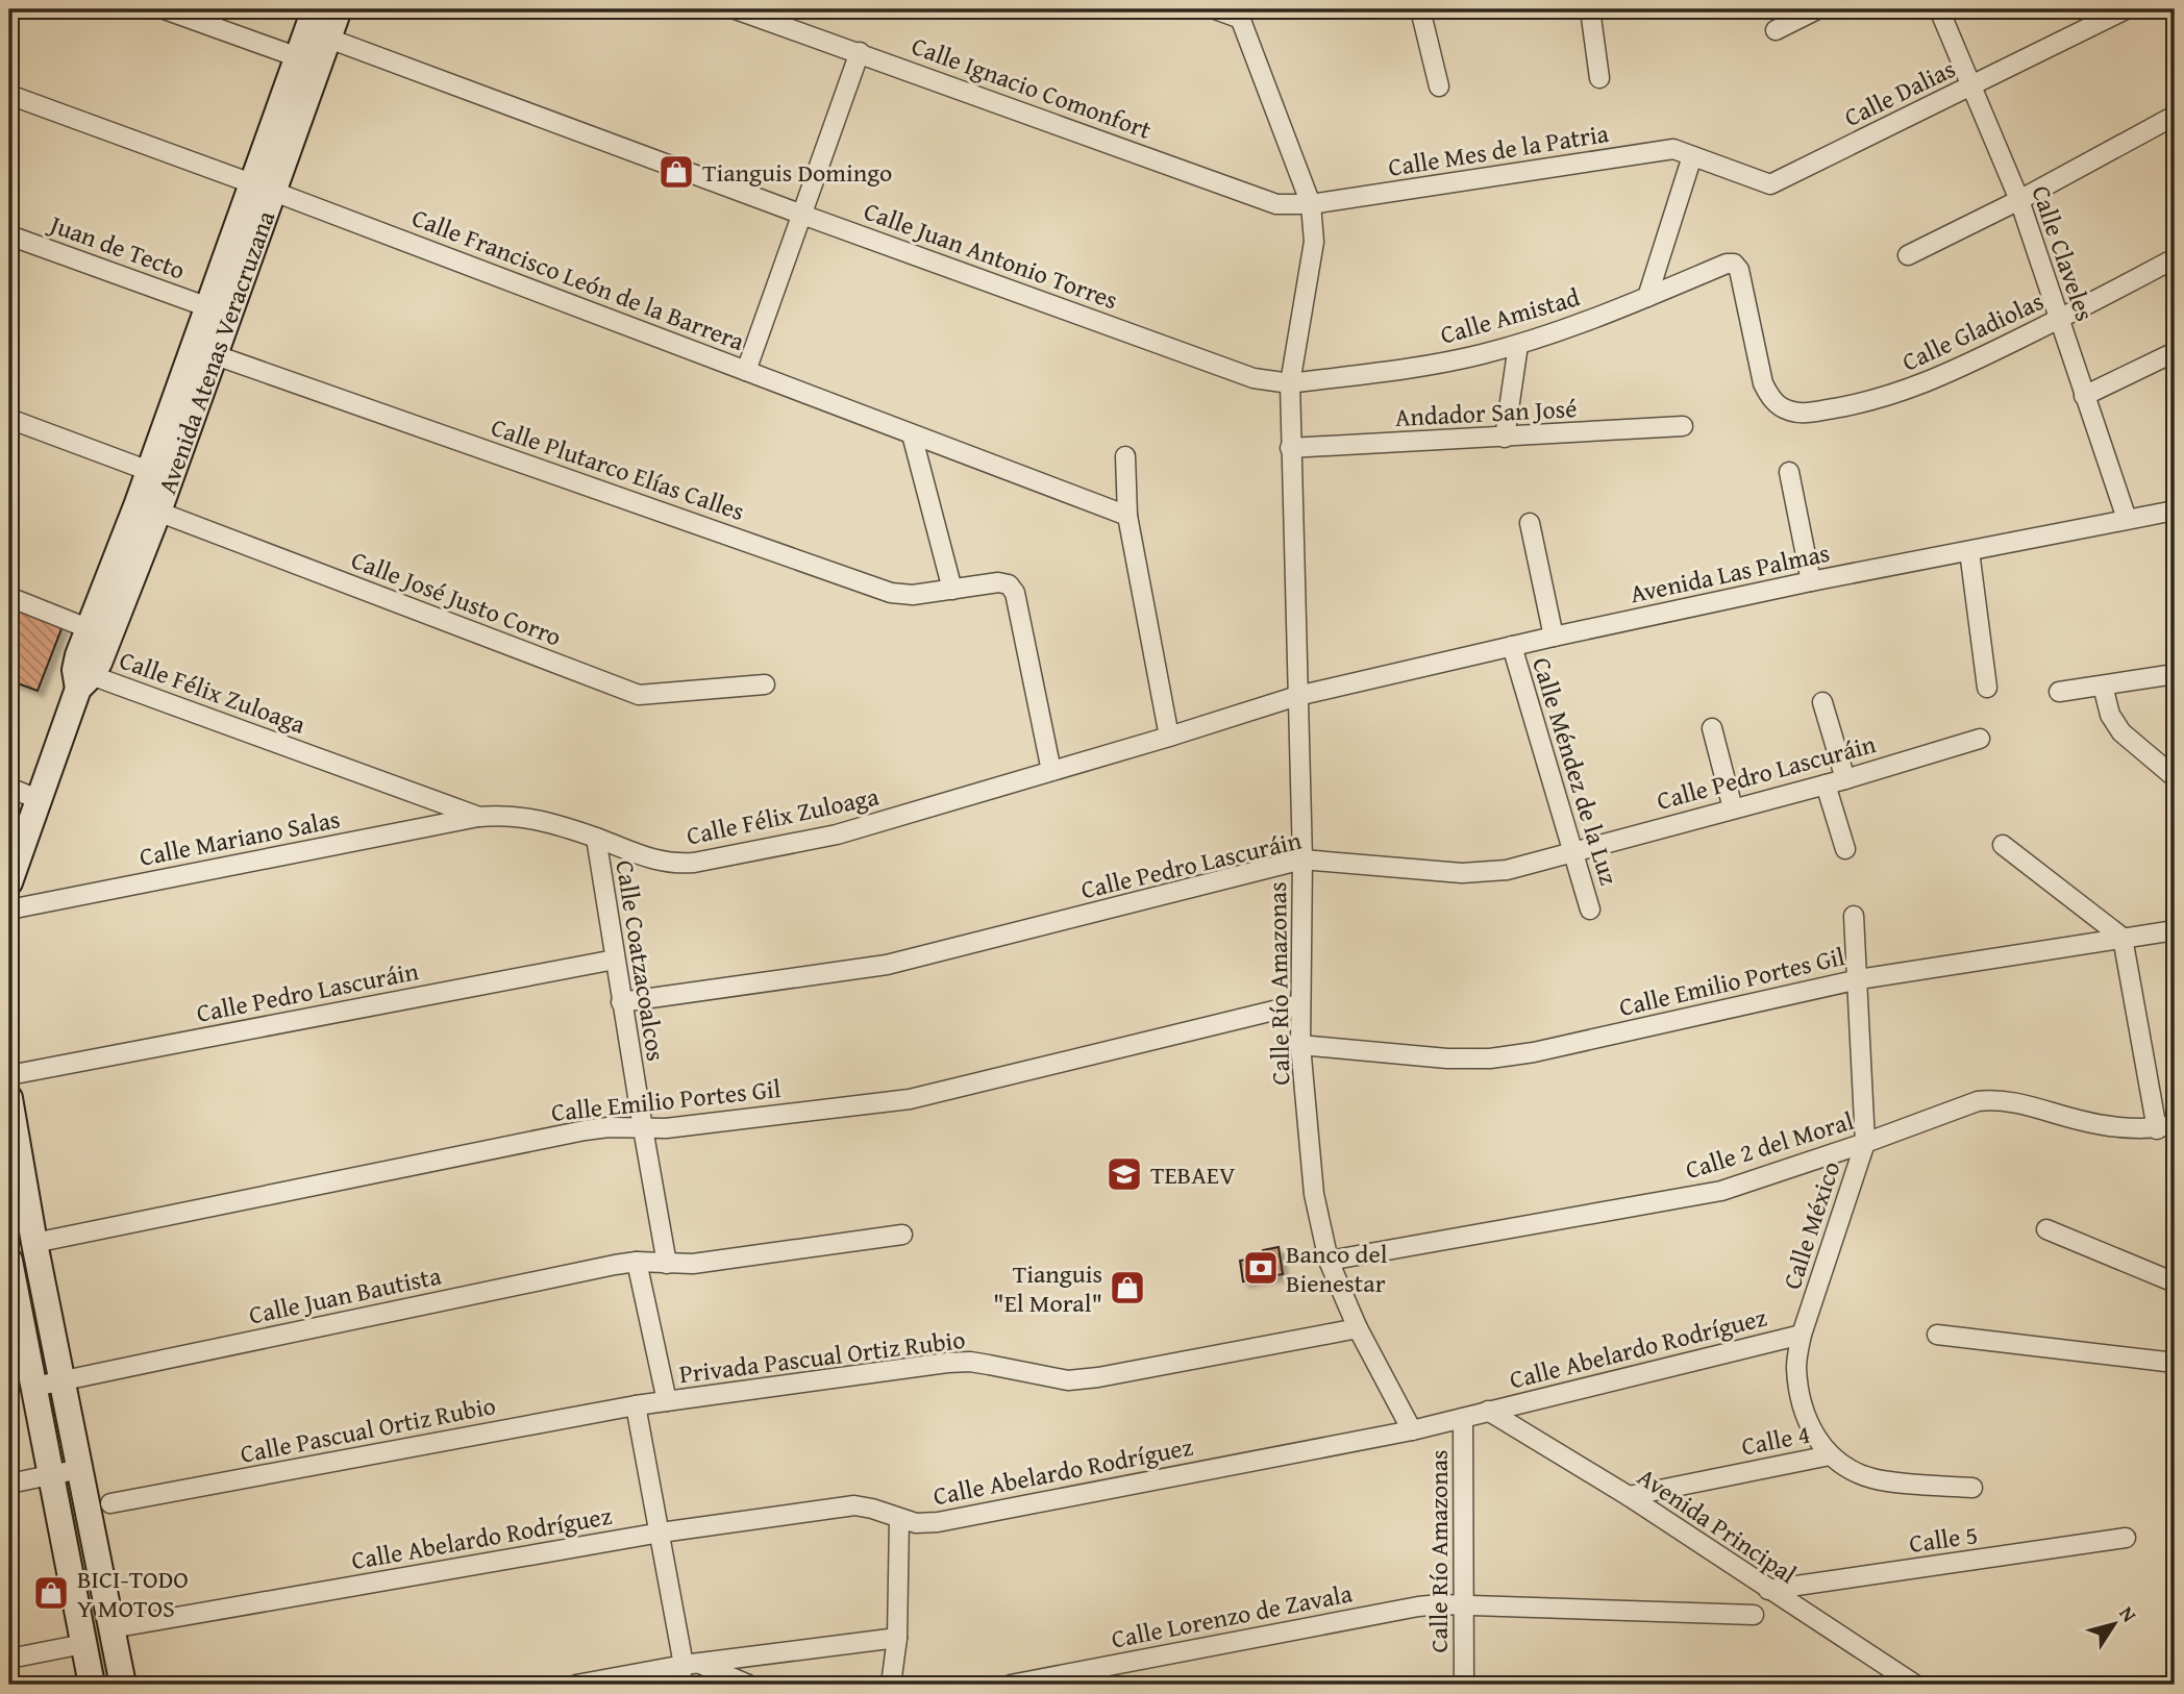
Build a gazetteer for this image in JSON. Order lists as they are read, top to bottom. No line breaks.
{"streets":{"main road":["Avenida Atenas Veracruzana"],"street":["Calle Ignacio Comonfort","Calle Dalias","Calle Mes de la Patria","Juan de Tecto","Calle Claveles","Calle Juan Antonio Torres","Calle Francisco León de la Barrera","Calle Amistad","Calle Gladiolas","Andador San José","Calle Plutarco Elías Calles","Avenida Las Palmas","Calle José Justo Corro","Calle Félix Zuloaga","Calle Méndez de la Luz","Calle Pedro Lascuráin","Calle Mariano Salas","Calle Coatzacoalcos","Calle Emilio Portes Gil","Calle Río Amazonas","Calle 2 del Moral","Calle México","Calle Juan Bautista","Calle Abelardo Rodríguez","Privada Pascual Ortiz Rubio","Calle Pascual Ortiz Rubio","Calle 4","Avenida Principal","Calle 5","Calle Lorenzo de Zavala"]},"crossings":[["Calle Ignacio Comonfort","Calle Mes de la Patria"],["Calle Ignacio Comonfort","Calle Río Amazonas"],["Calle Dalias","Calle Mes de la Patria"],["Calle Dalias","Calle Claveles"],["Calle Mes de la Patria","Calle Río Amazonas"],["Juan de Tecto","Avenida Atenas Veracruzana"],["Calle Claveles","Calle Gladiolas"],["Calle Claveles","Avenida Las Palmas"],["Calle Juan Antonio Torres","Calle Amistad"],["Calle Juan Antonio Torres","Avenida Atenas Veracruzana"],["Calle Juan Antonio Torres","Calle Río Amazonas"],["Calle Francisco León de la Barrera","Avenida Atenas Veracruzana"],["Calle Amistad","Calle Gladiolas"],["Calle Amistad","Calle Río Amazonas"],["Avenida Atenas Veracruzana","Calle Plutarco Elías Calles"],["Avenida Atenas Veracruzana","Calle José Justo Corro"],["Avenida Atenas Veracruzana","Calle Félix Zuloaga"],["Andador San José","Calle Río Amazonas"],["Calle Plutarco Elías Calles","Calle Félix Zuloaga"],["Avenida Las Palmas","Calle Félix Zuloaga"],["Avenida Las Palmas","Calle Méndez de la Luz"],["Avenida Las Palmas","Calle Río Amazonas"],["Calle Félix Zuloaga","Calle Mariano Salas"],["Calle Félix Zuloaga","Calle Coatzacoalcos"],["Calle Félix Zuloaga","Calle Río Amazonas"],["Calle Méndez de la Luz","Calle Pedro Lascuráin"],["Calle Pedro Lascuráin","Calle Coatzacoalcos"],["Calle Pedro Lascuráin","Calle Río Amazonas"],["Calle Coatzacoalcos","Calle Emilio Portes Gil"],["Calle Coatzacoalcos","Calle Juan Bautista"],["Calle Emilio Portes Gil","Calle Río Amazonas"],["Calle Emilio Portes Gil","Calle México"],["Calle Río Amazonas","Calle 2 del Moral"],["Calle Río Amazonas","Calle Abelardo Rodríguez"],["Calle Río Amazonas","Privada Pascual Ortiz Rubio"],["Calle Río Amazonas","Calle Lorenzo de Zavala"],["Calle 2 del Moral","Calle México"],["Calle México","Calle Abelardo Rodríguez"],["Calle México","Calle 4"],["Calle Abelardo Rodríguez","Avenida Principal"],["Privada Pascual Ortiz Rubio","Calle Pascual Ortiz Rubio"],["Calle 4","Avenida Principal"],["Avenida Principal","Calle 5"]],"places":{"shop":["Tianguis Domingo","Tianguis \"El Moral\"","BICI-TODO Y MOTOS"],"school or university":["TEBAEV"],"bank":["Banco del Bienestar"]},"north":"top right"}
